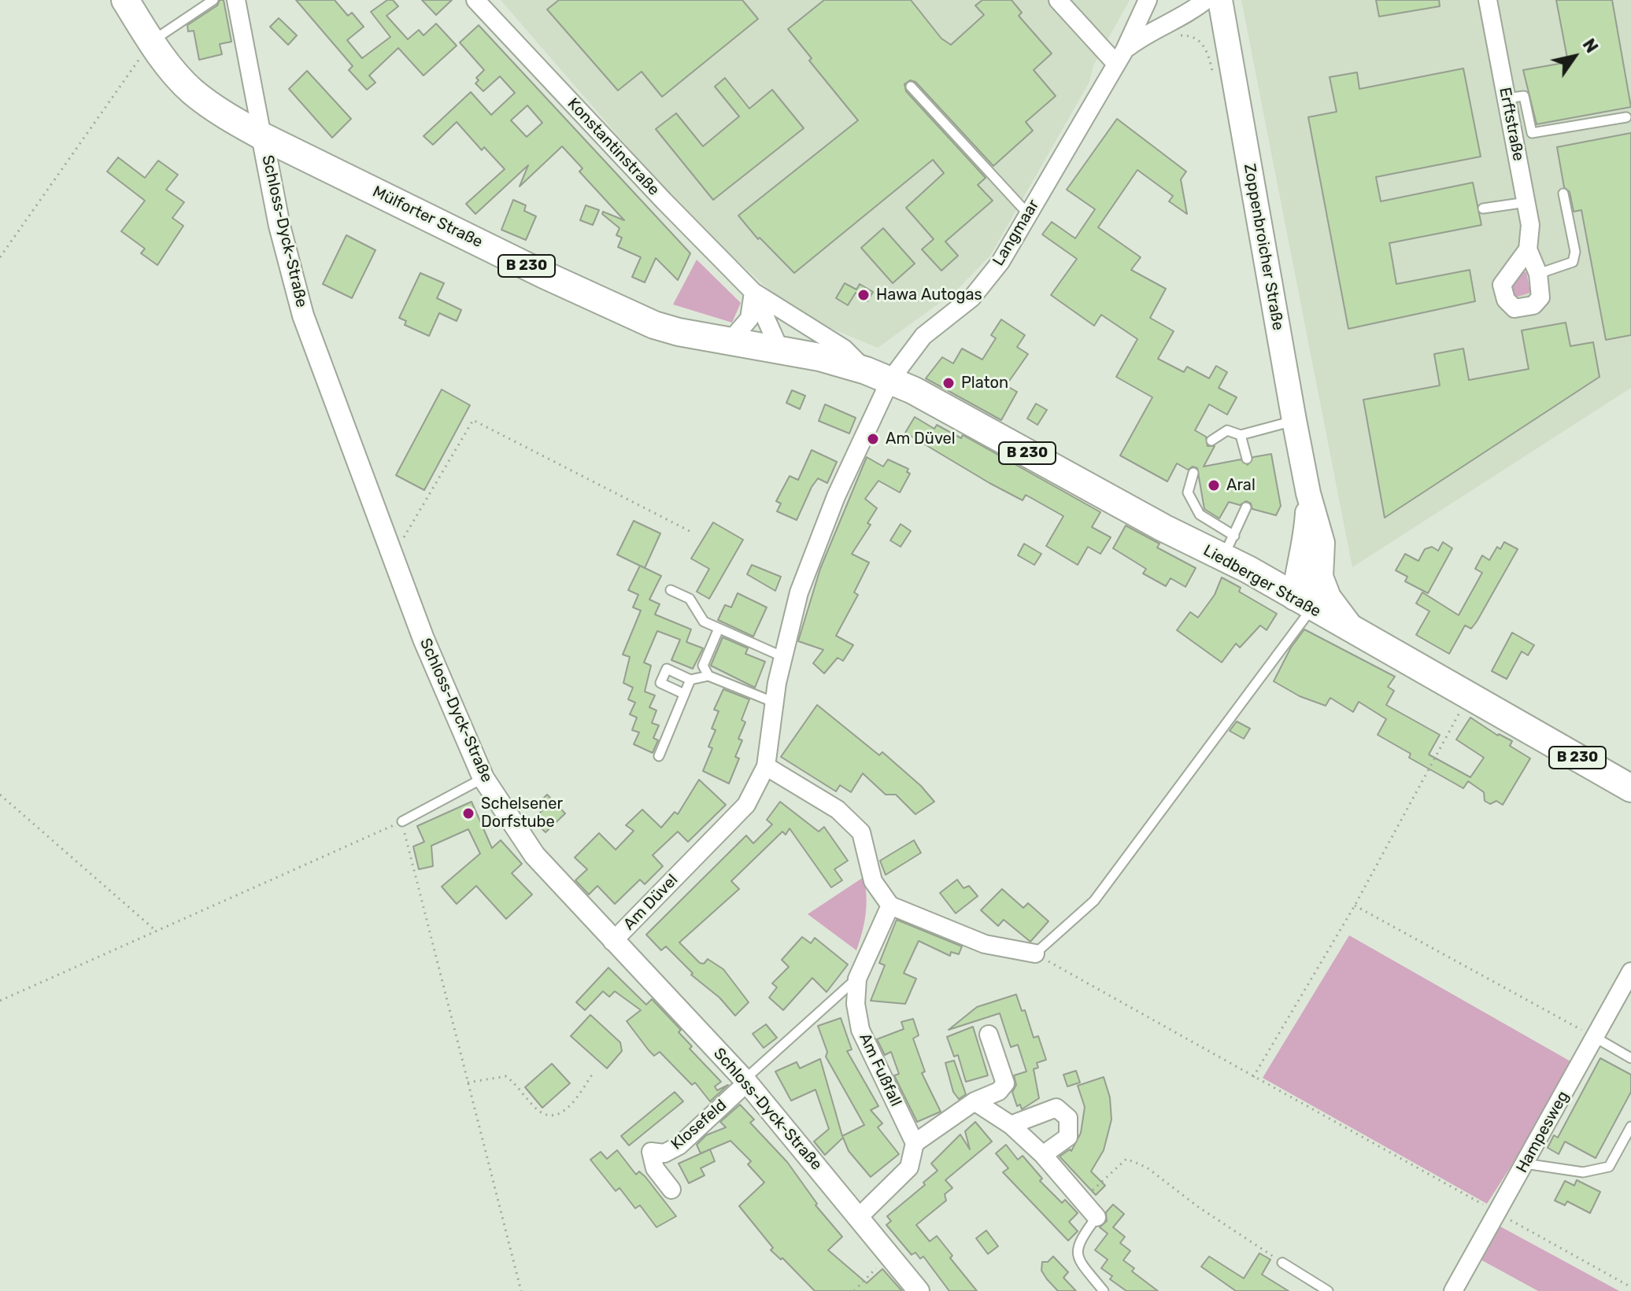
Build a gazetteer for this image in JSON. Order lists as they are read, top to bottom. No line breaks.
{"streets":{"main road":["Mülforter Straße","Zoppenbroicher Straße","B 230","Liedberger Straße"],"street":["Erftstraße","Konstantinstraße","Schloss-Dyck-Straße","Langmaar","Am Düvel","Am Fußfall","Klosefeld","Hampesweg"]},"crossings":[["Konstantinstraße","Mülforter Straße"],["Konstantinstraße","Langmaar"],["Konstantinstraße","Liedberger Straße"],["Konstantinstraße","Am Düvel"],["Mülforter Straße","Schloss-Dyck-Straße"],["Mülforter Straße","Langmaar"],["Mülforter Straße","Liedberger Straße"],["Mülforter Straße","Am Düvel"],["Schloss-Dyck-Straße","Am Düvel"],["Schloss-Dyck-Straße","Klosefeld"],["Langmaar","Liedberger Straße"],["Langmaar","Am Düvel"],["Zoppenbroicher Straße","Liedberger Straße"],["Liedberger Straße","Am Düvel"]],"places":["Hawa Autogas","Platon","Am Düvel","Aral","Schelsener Dorfstube"],"north":"top right"}
